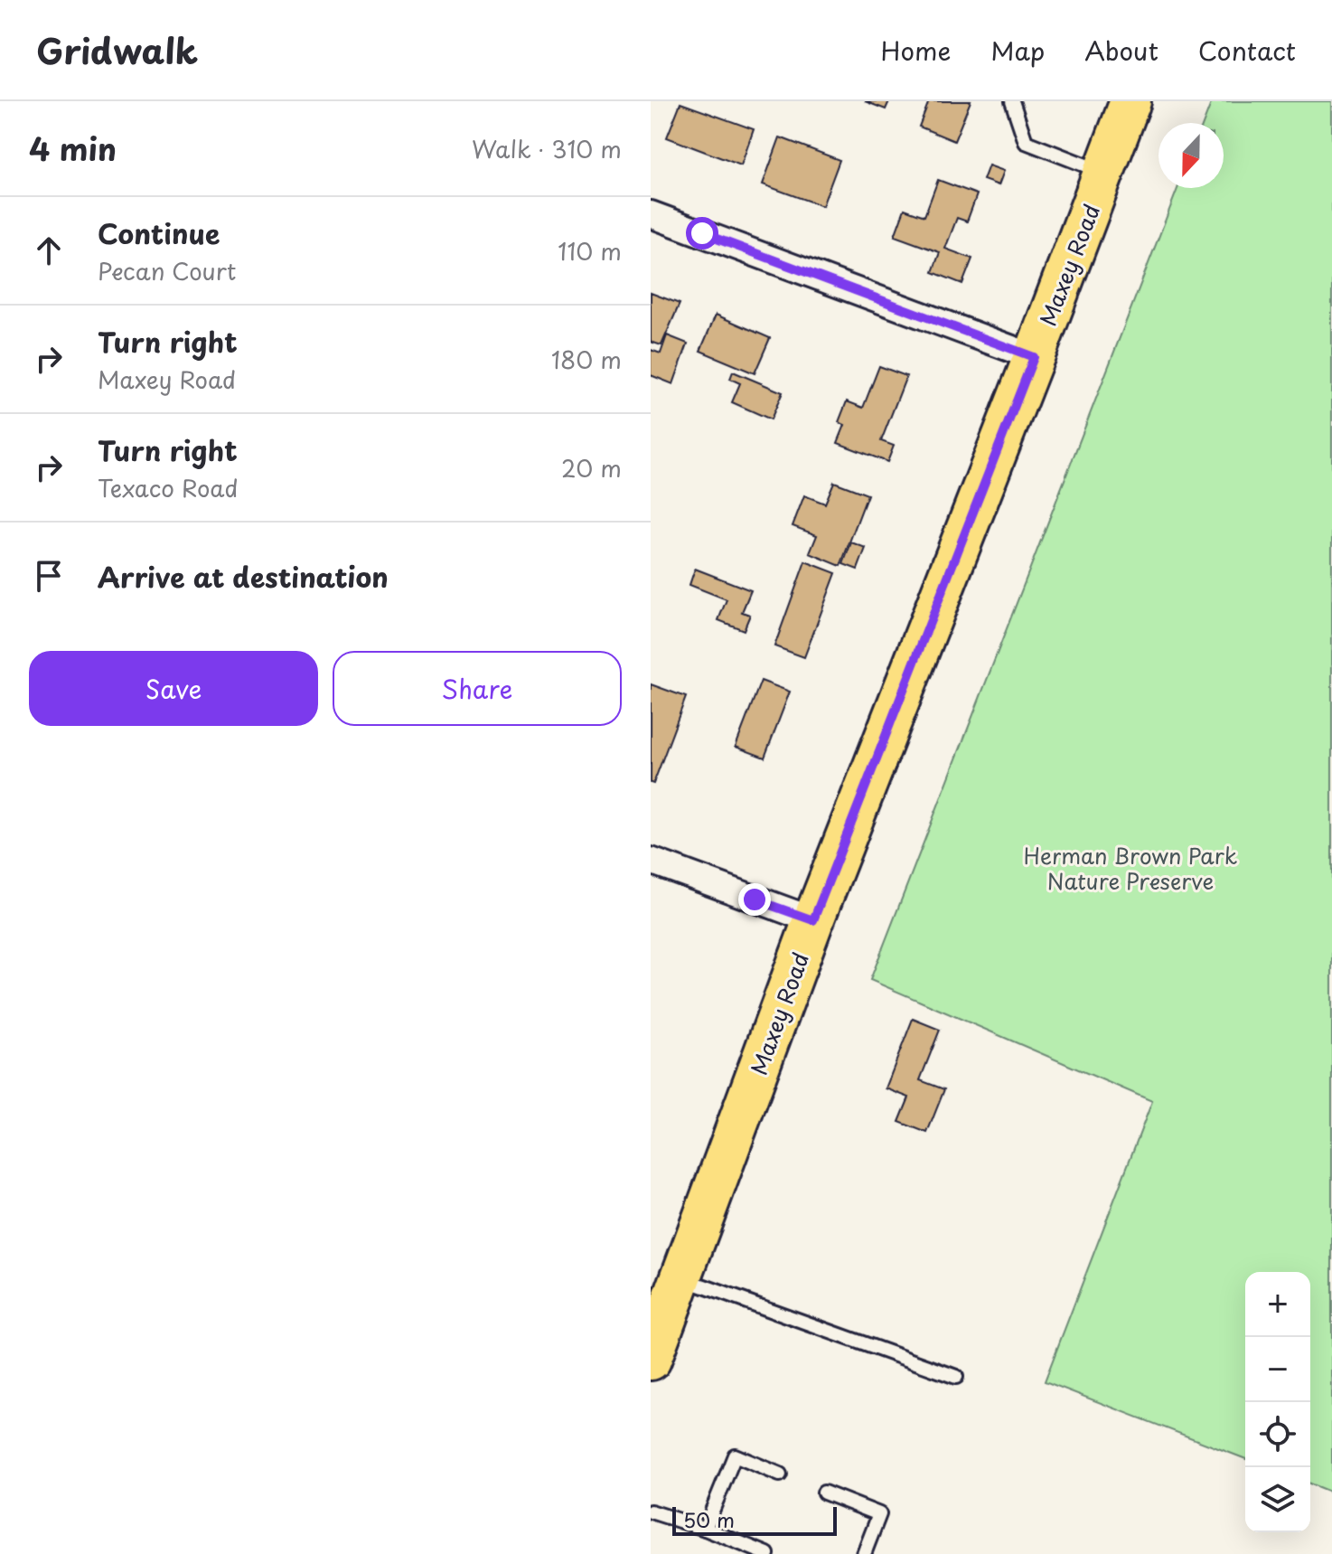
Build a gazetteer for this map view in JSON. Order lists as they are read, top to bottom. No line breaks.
{"streets":{"main road":["Maxey Road"]},"parks":["Herman Brown Park Nature Preserve"],"scale_bar":"50 m","north":"bottom","page":{"header":"Gridwalk","nav":["Home","Map","About","Contact"],"heading":["4 min","Walk · 310 m"],"list":[["Continue","Pecan Court","110 m"],["Turn right","Maxey Road","180 m"],["Turn right","Texaco Road","20 m"],"Arrive at destination"],"buttons":["Save","Share"],"map_buttons":["+","−"],"scale":"50 m"}}
